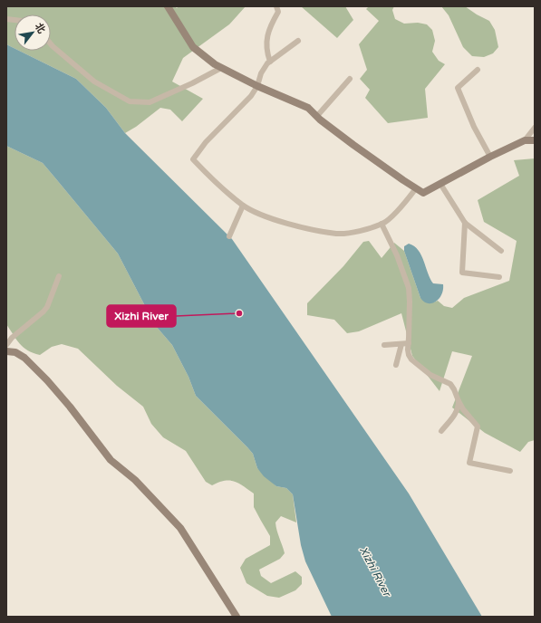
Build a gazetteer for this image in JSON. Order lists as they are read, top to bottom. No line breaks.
{"water":["Xizhi River"],"places":["Xizhi River"],"north":"top right"}
